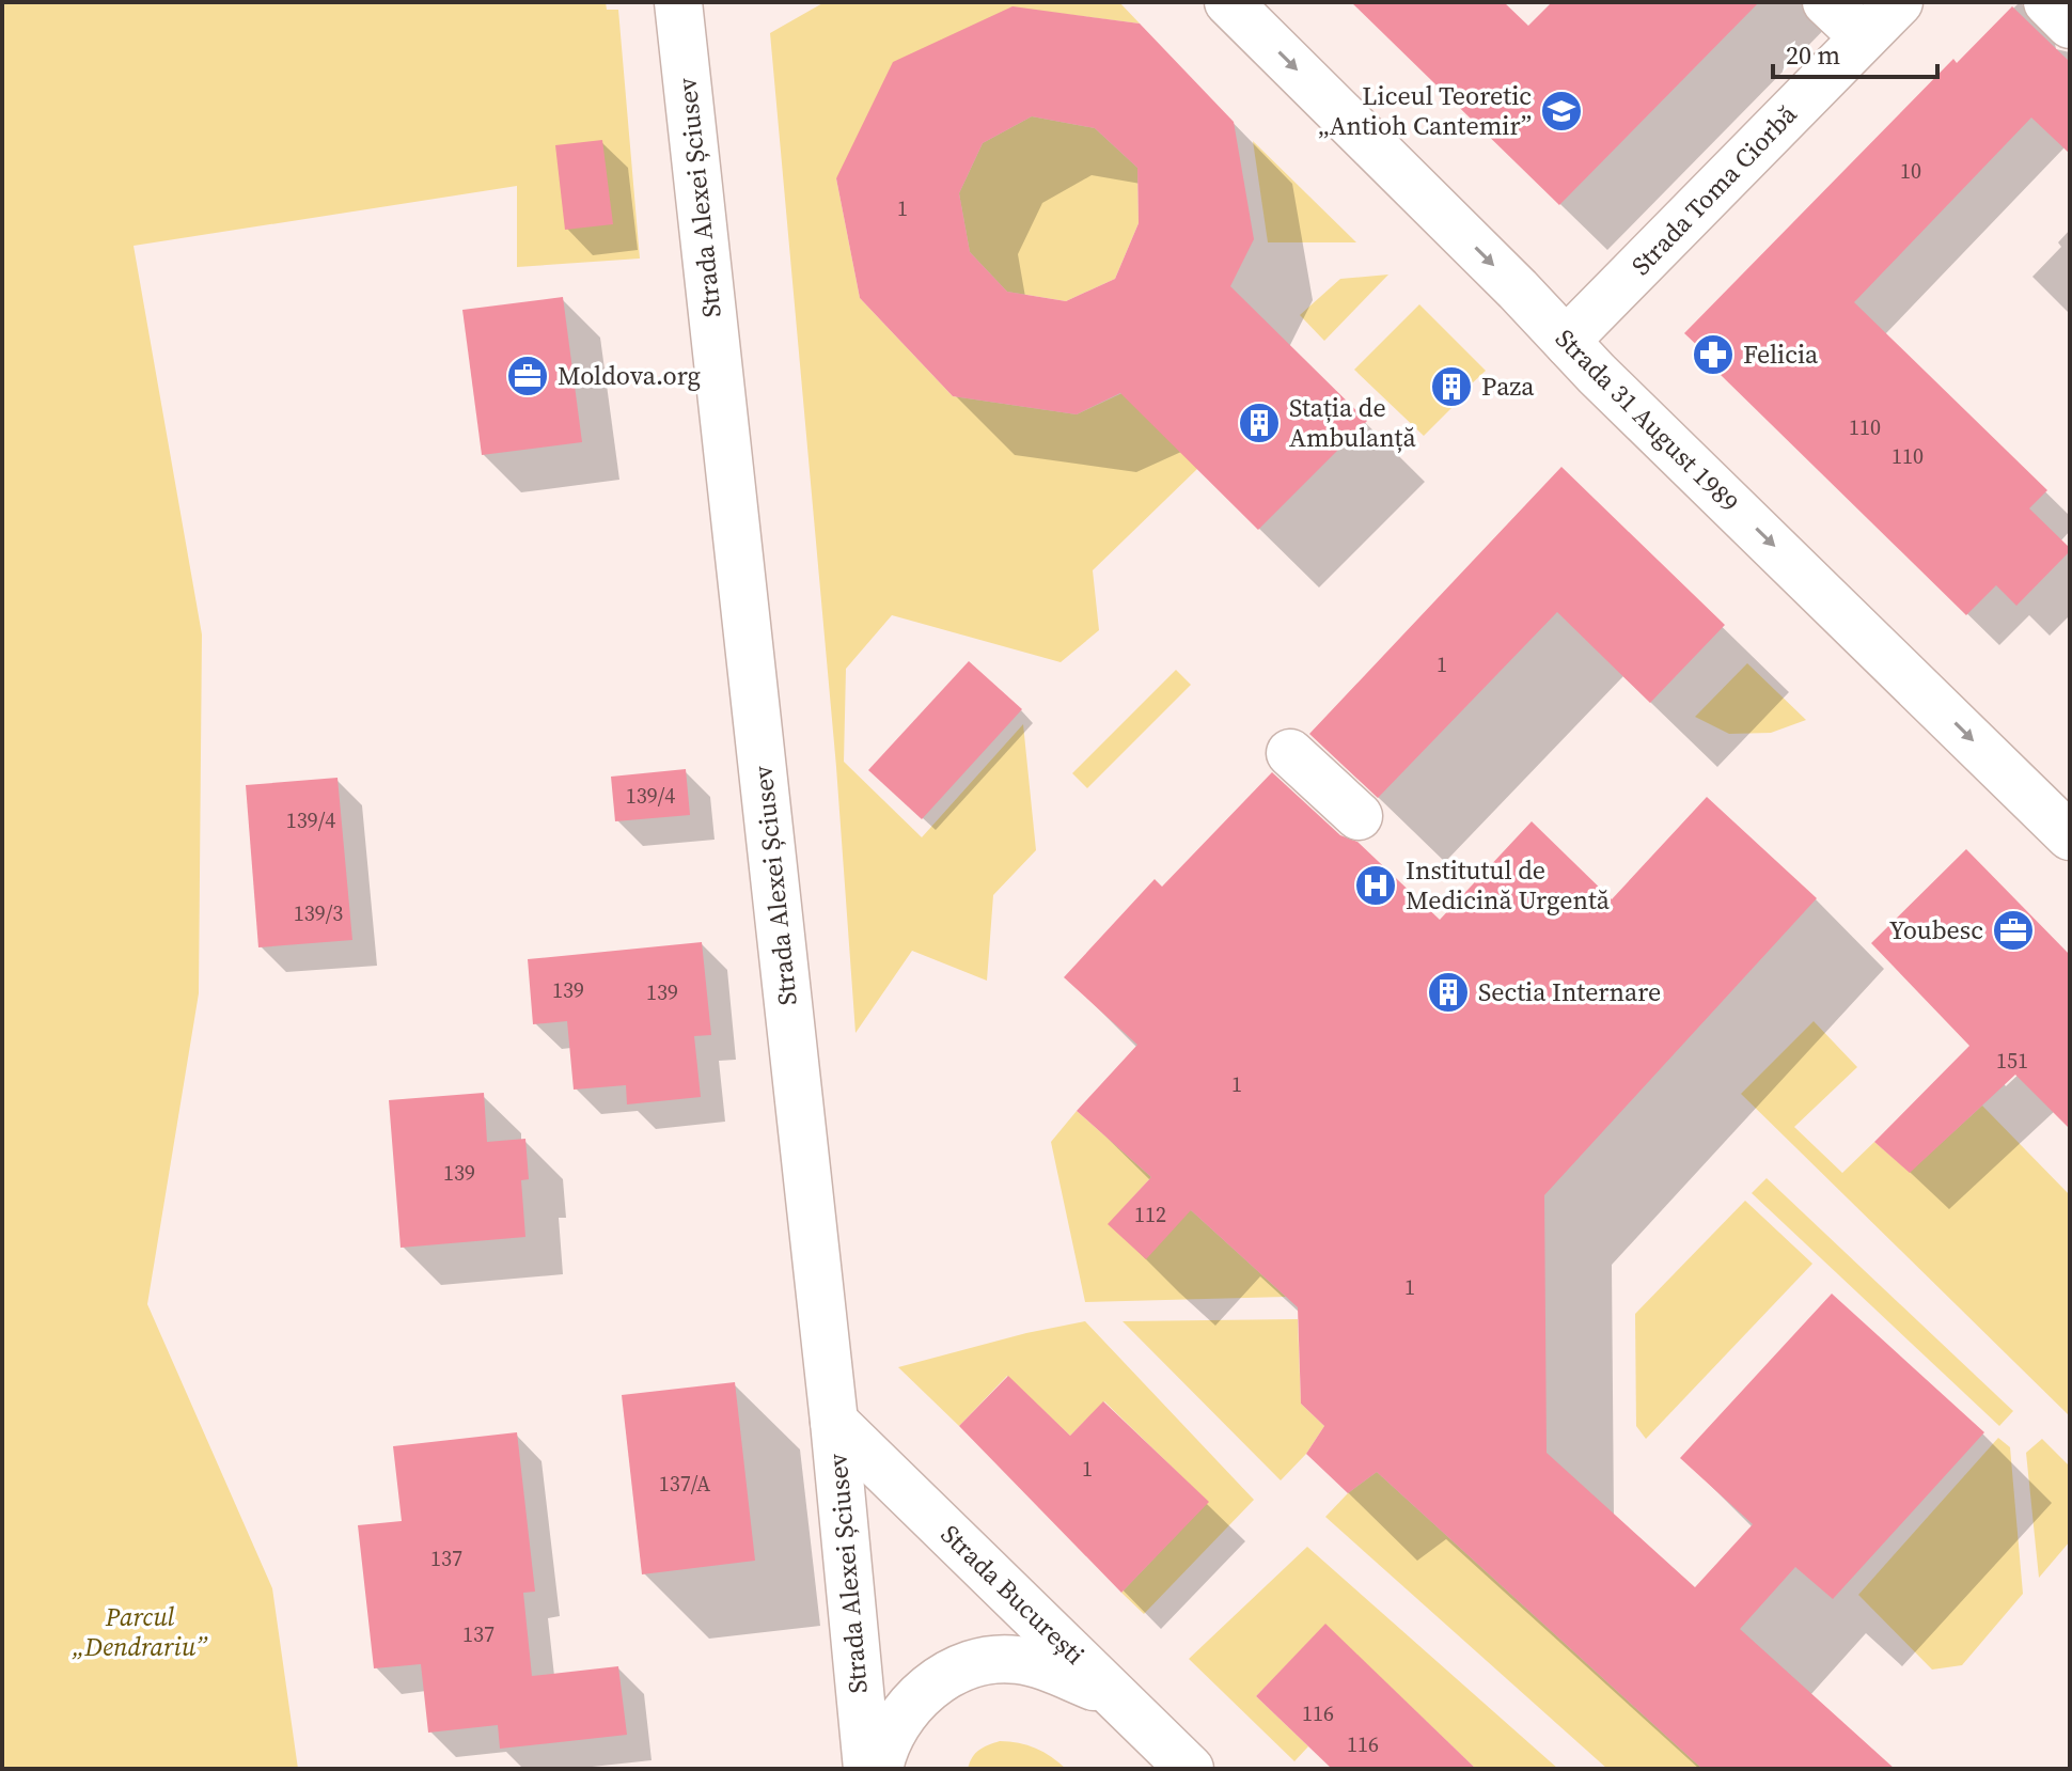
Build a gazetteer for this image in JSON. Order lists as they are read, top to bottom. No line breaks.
{"streets":{"main road":["Strada Toma Ciorbă","Strada Alexei Șciusev","Strada 31 August 1989","Strada București"]},"crossings":[["Strada Toma Ciorbă","Strada 31 August 1989"],["Strada Alexei Șciusev","Strada București"]],"one_way":["Strada 31 August 1989"],"parks":["Parcul „Dendrariu”"],"places":{"school or university":["Liceul Teoretic „Antioh Cantemir”"],"pharmacy":["Felicia"],"office":["Moldova.org","Youbesc"],"building":["Paza","Stația de Ambulanță","Sectia Internare"],"hospital":["Institutul de Medicină Urgentă"]},"house_numbers":["10","1","110","110","1","139/4","139/4","139/3","139","139","151","1","139","112","1","1","137/A","137","137","116","116"],"scale_bar":"20 m"}
